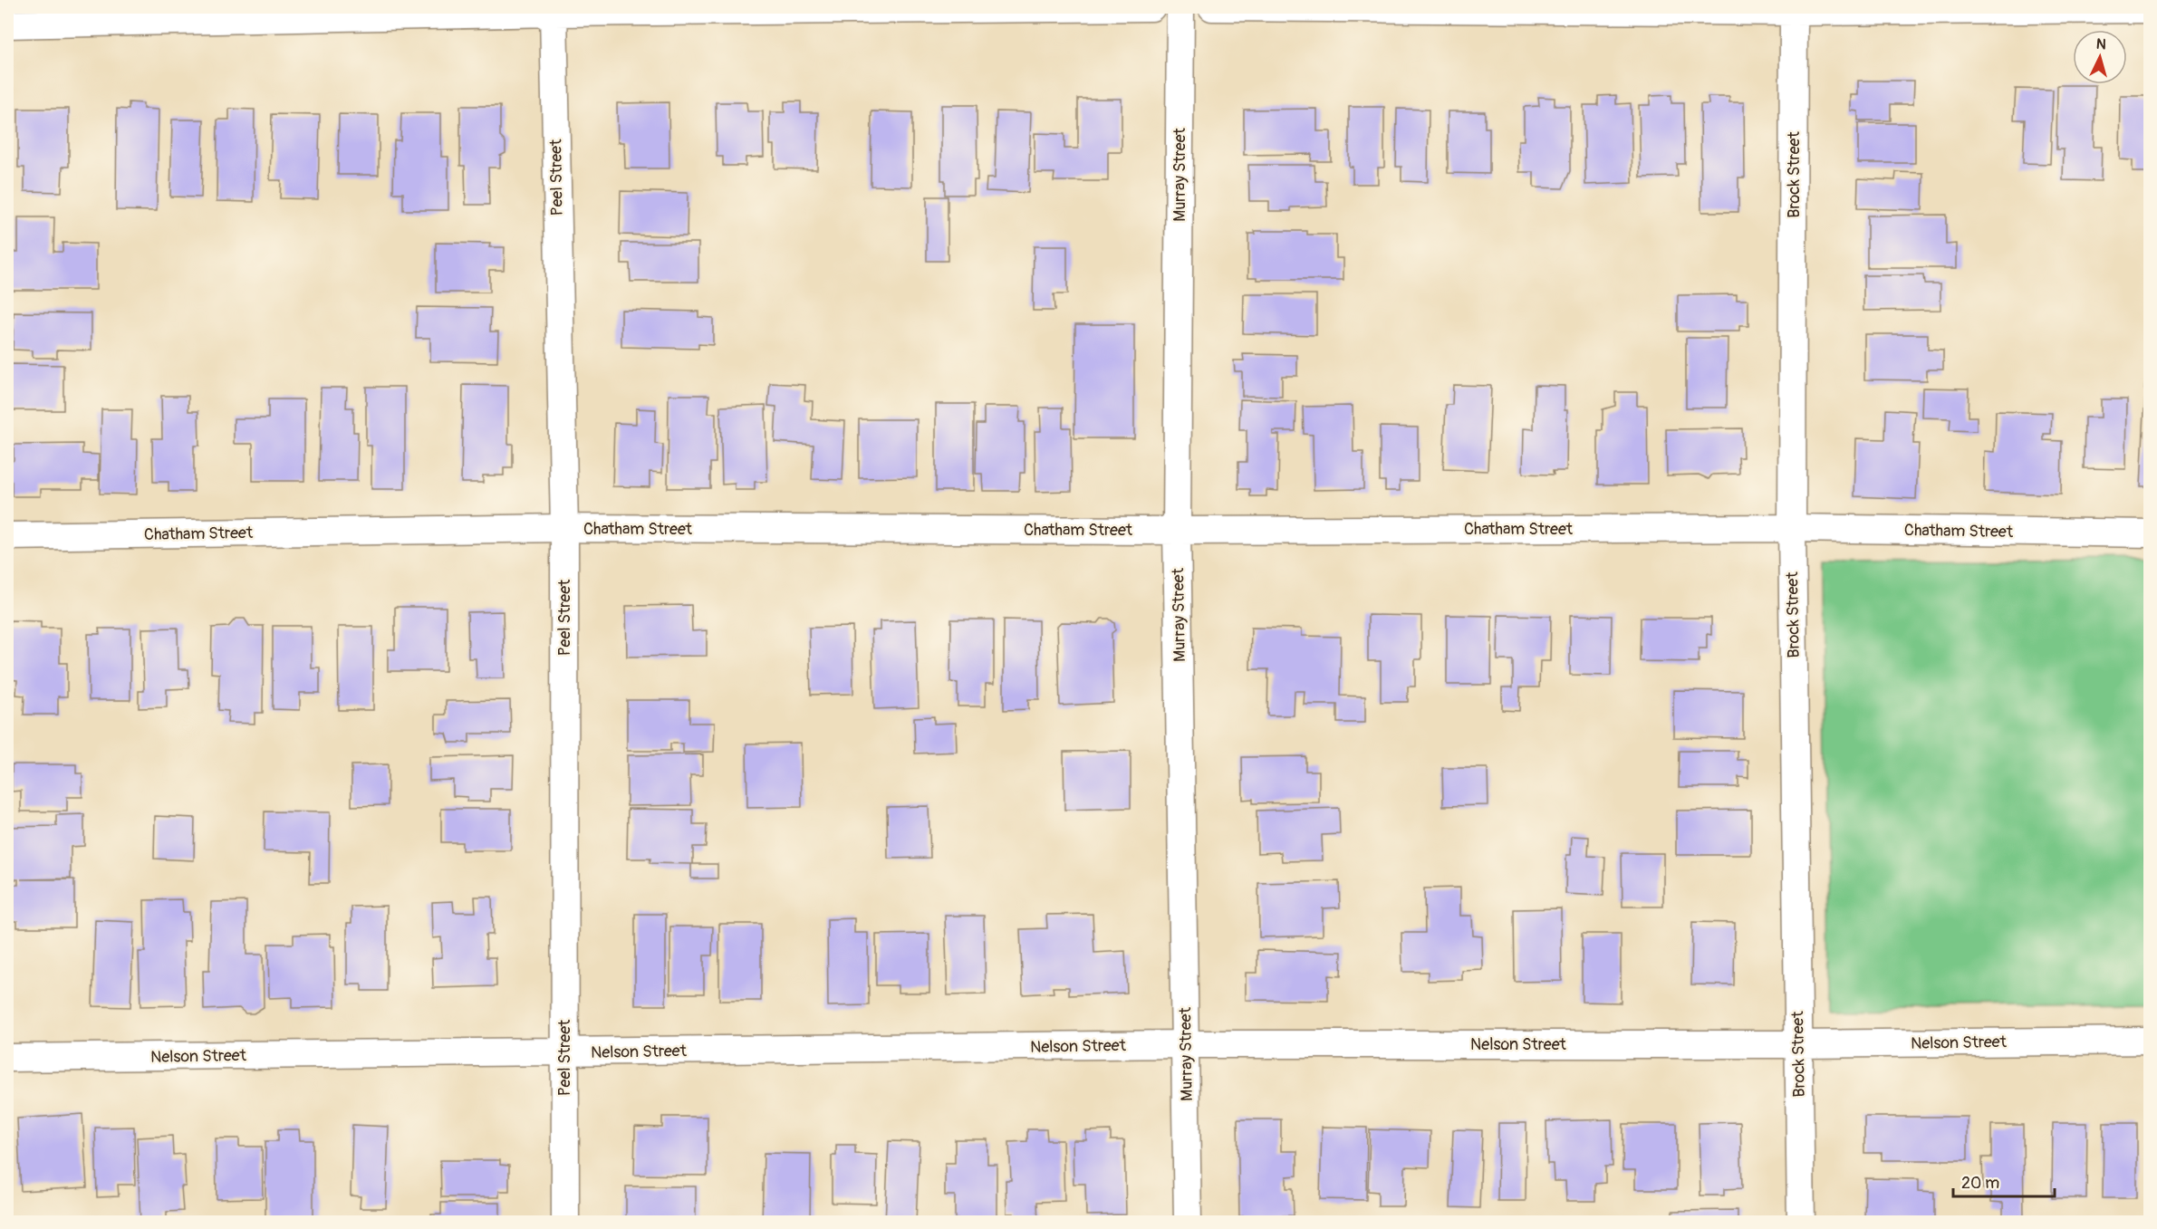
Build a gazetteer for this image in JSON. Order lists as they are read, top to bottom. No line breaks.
{"streets":{"street":["Murray Street","Brock Street","Peel Street","Chatham Street","Nelson Street"]},"crossings":[["Murray Street","Chatham Street"],["Murray Street","Nelson Street"],["Brock Street","Chatham Street"],["Brock Street","Nelson Street"],["Peel Street","Chatham Street"],["Peel Street","Nelson Street"]],"scale_bar":"20 m","north":"top"}
